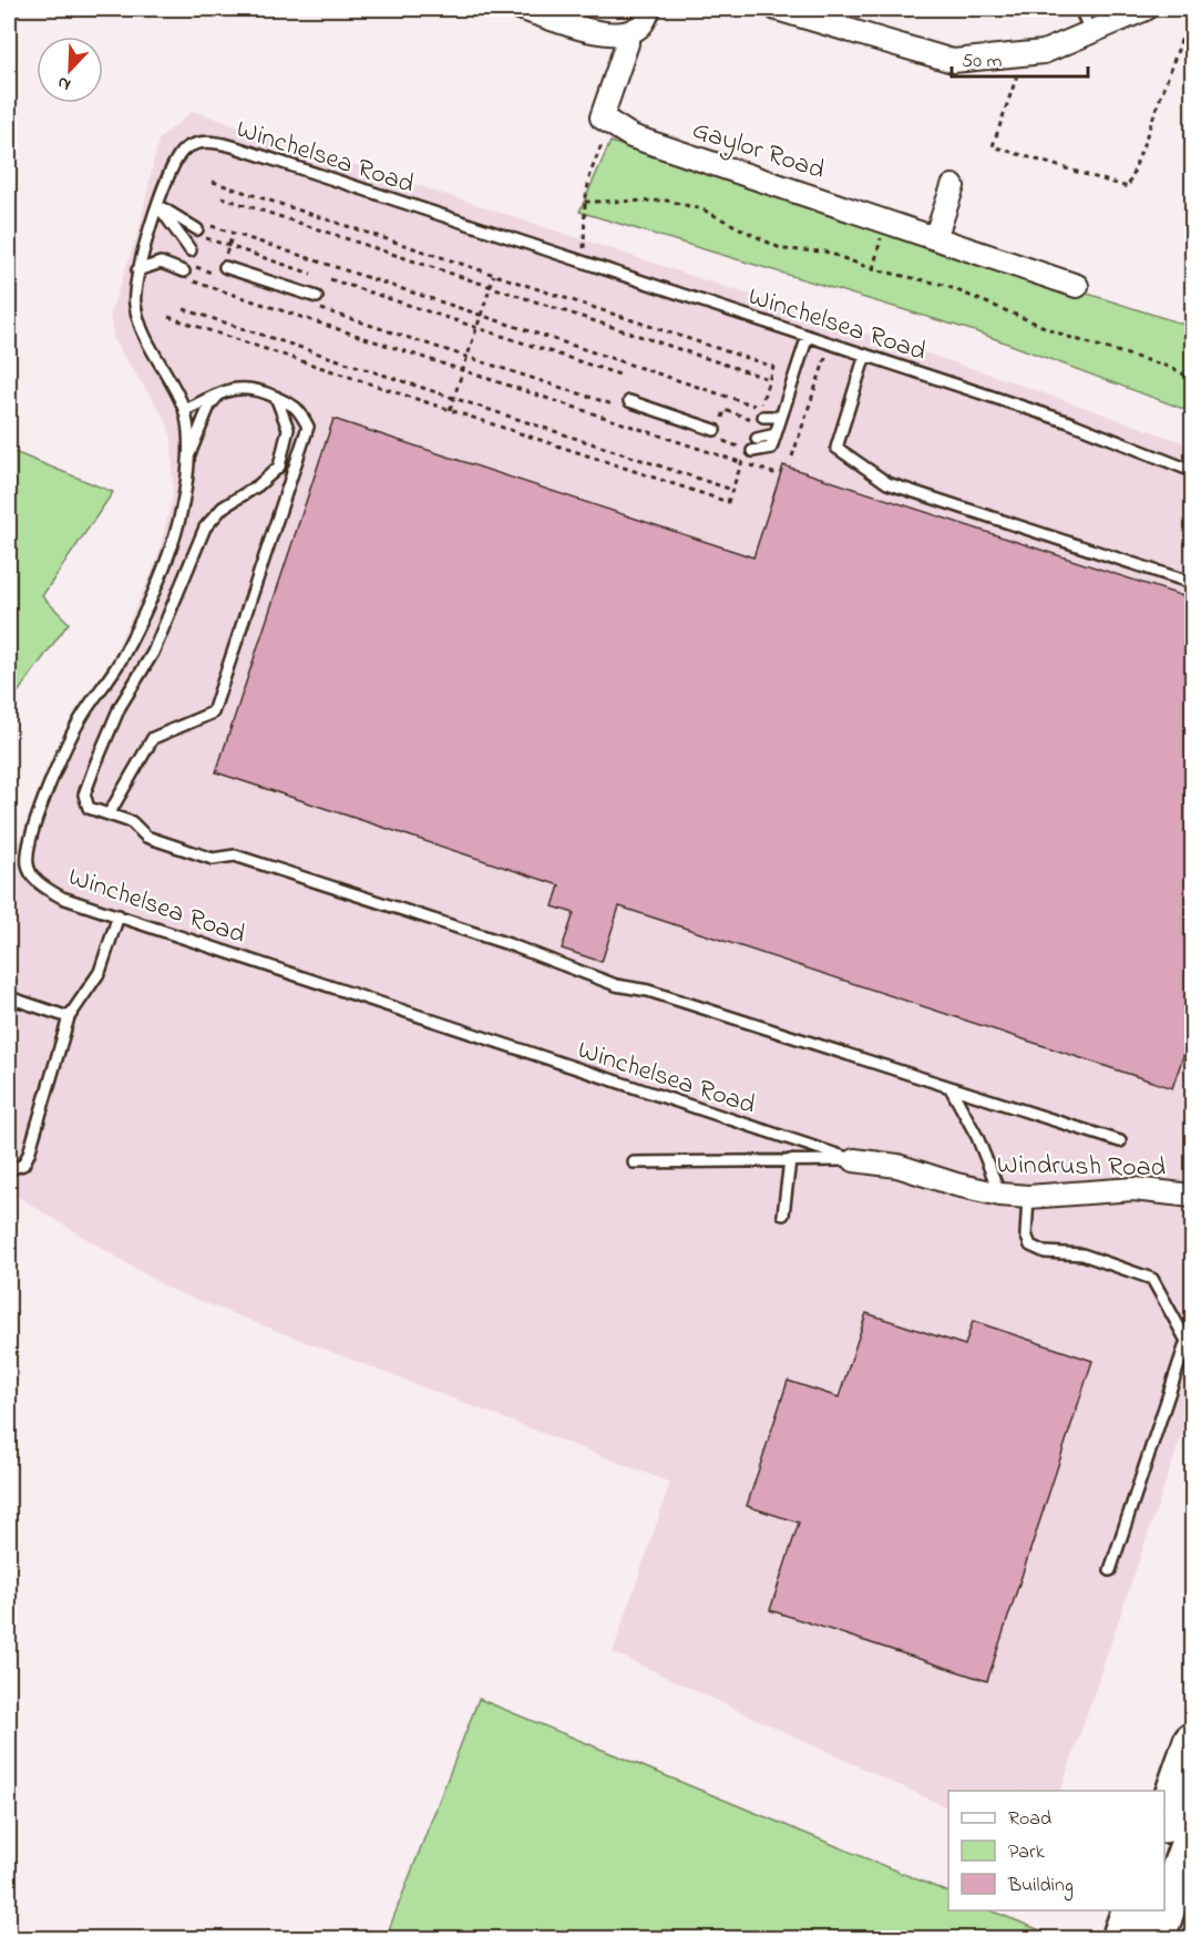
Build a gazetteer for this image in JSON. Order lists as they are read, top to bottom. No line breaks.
{"streets":{"street":["Gaylor Road","Windrush Road"],"lane":["Winchelsea Road"]},"crossings":[["Winchelsea Road","Windrush Road"]],"legend":["Road","Park","Building"],"scale_bar":"50 m","north":"bottom left"}
